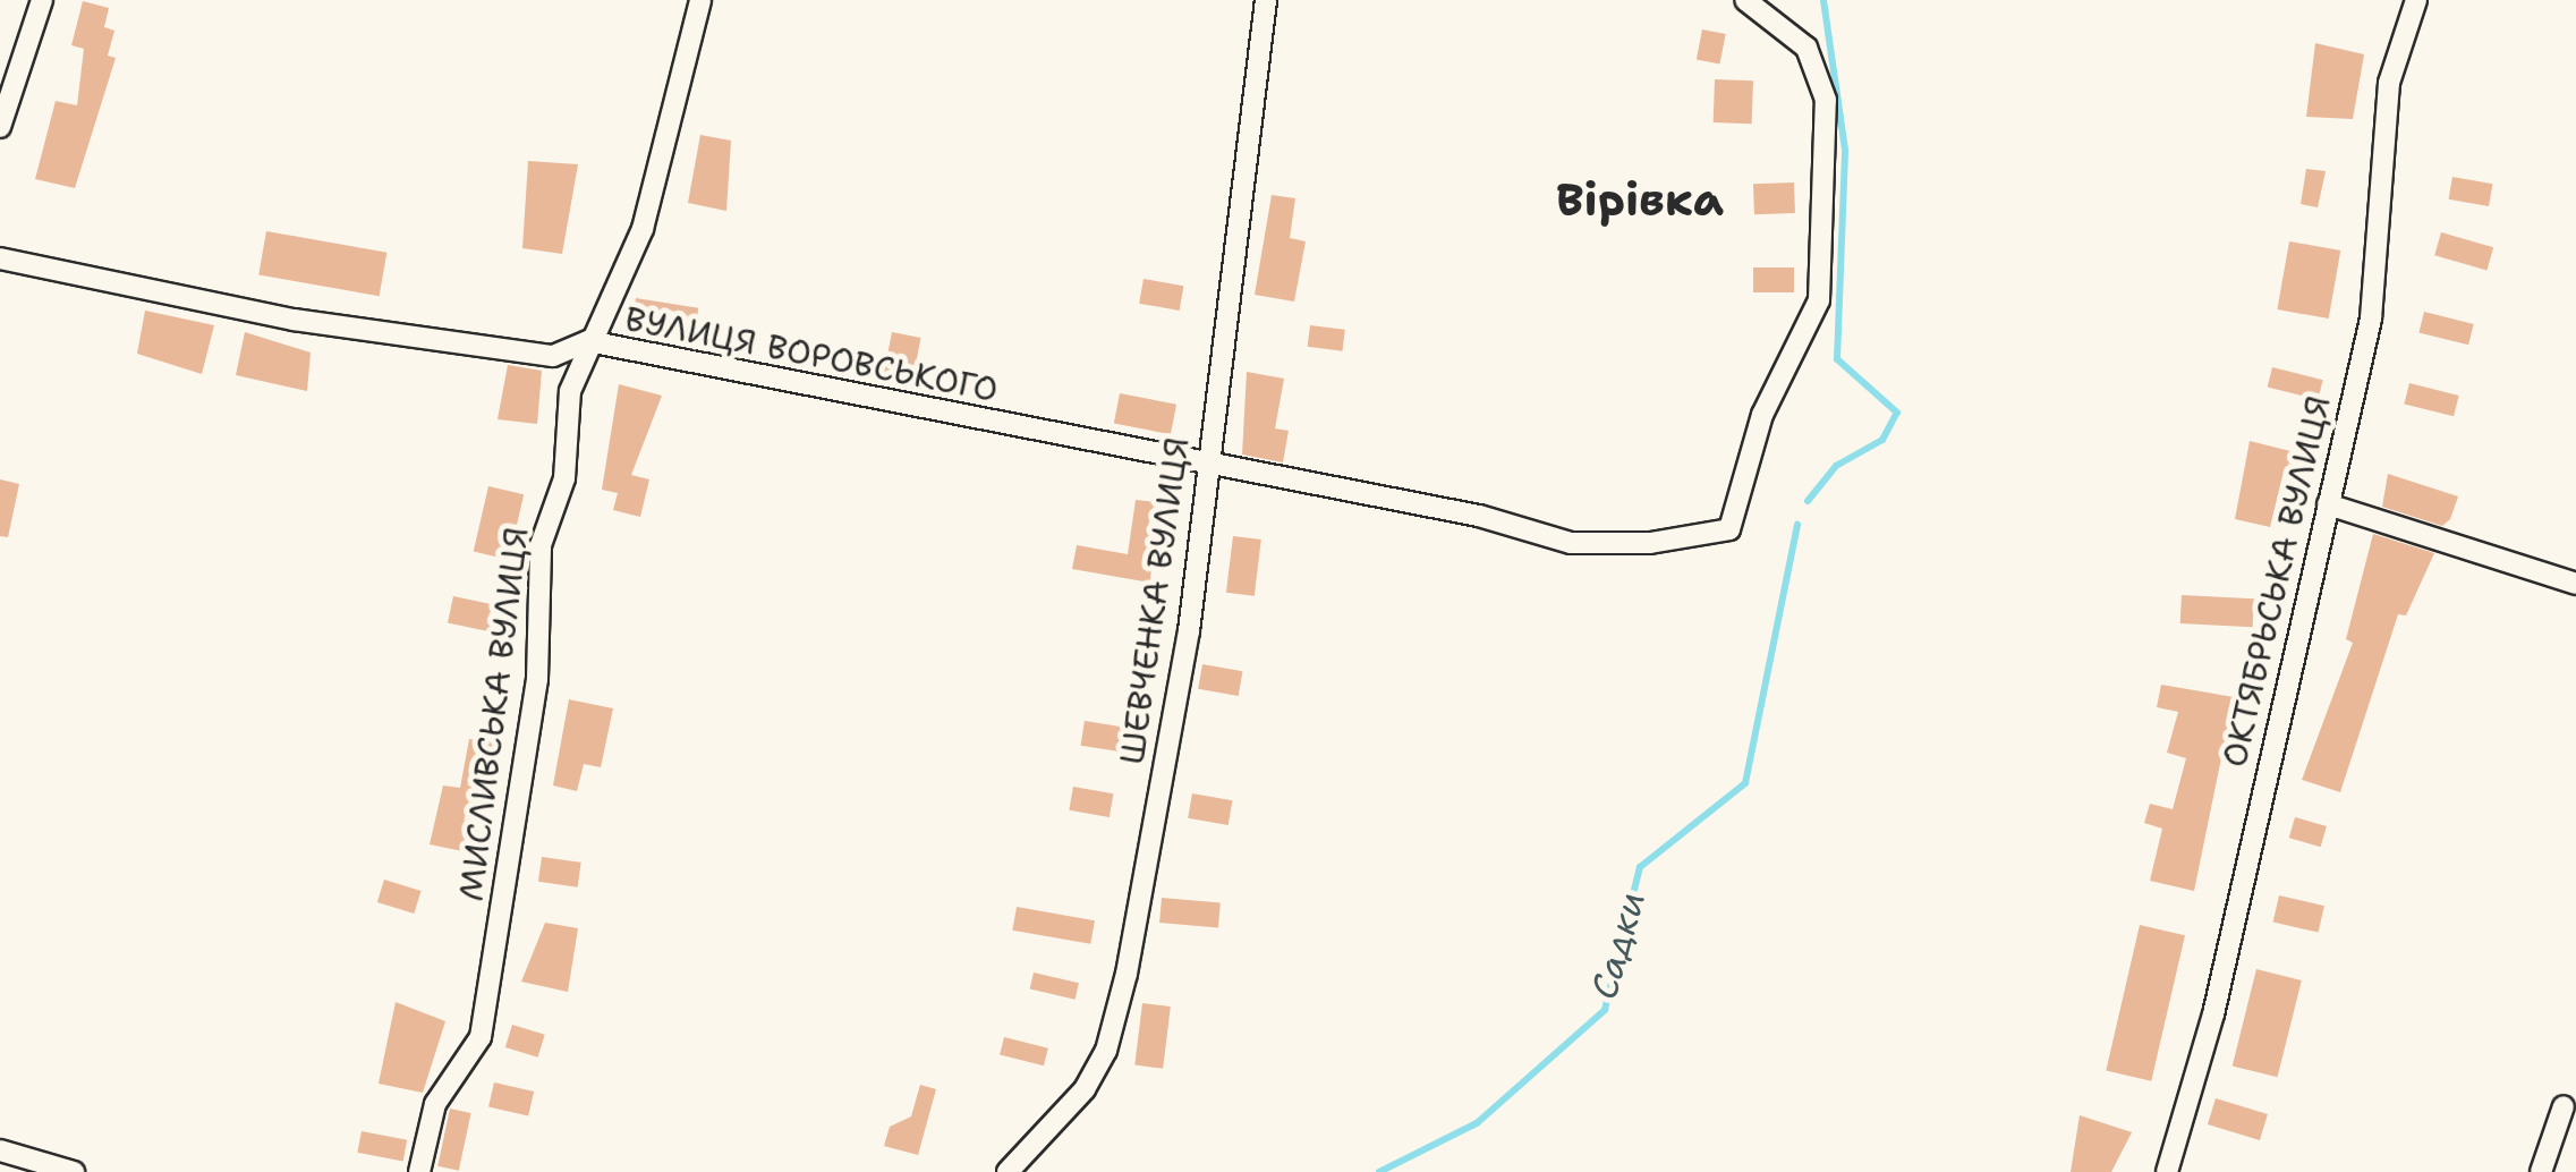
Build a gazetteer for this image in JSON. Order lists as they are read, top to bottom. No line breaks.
{"streets":{"street":["ВУЛИЦЯ ВОРОВСЬКОГО","ОКТЯБРЬСЬКА ВУЛИЦЯ","ШЕВЧЕНКА ВУЛИЦЯ","МИСЛИВСЬКА ВУЛИЦЯ"]},"crossings":[["ВУЛИЦЯ ВОРОВСЬКОГО","ШЕВЧЕНКА ВУЛИЦЯ"],["ВУЛИЦЯ ВОРОВСЬКОГО","МИСЛИВСЬКА ВУЛИЦЯ"]],"districts":["Вірівка"],"water":["Садки"]}
